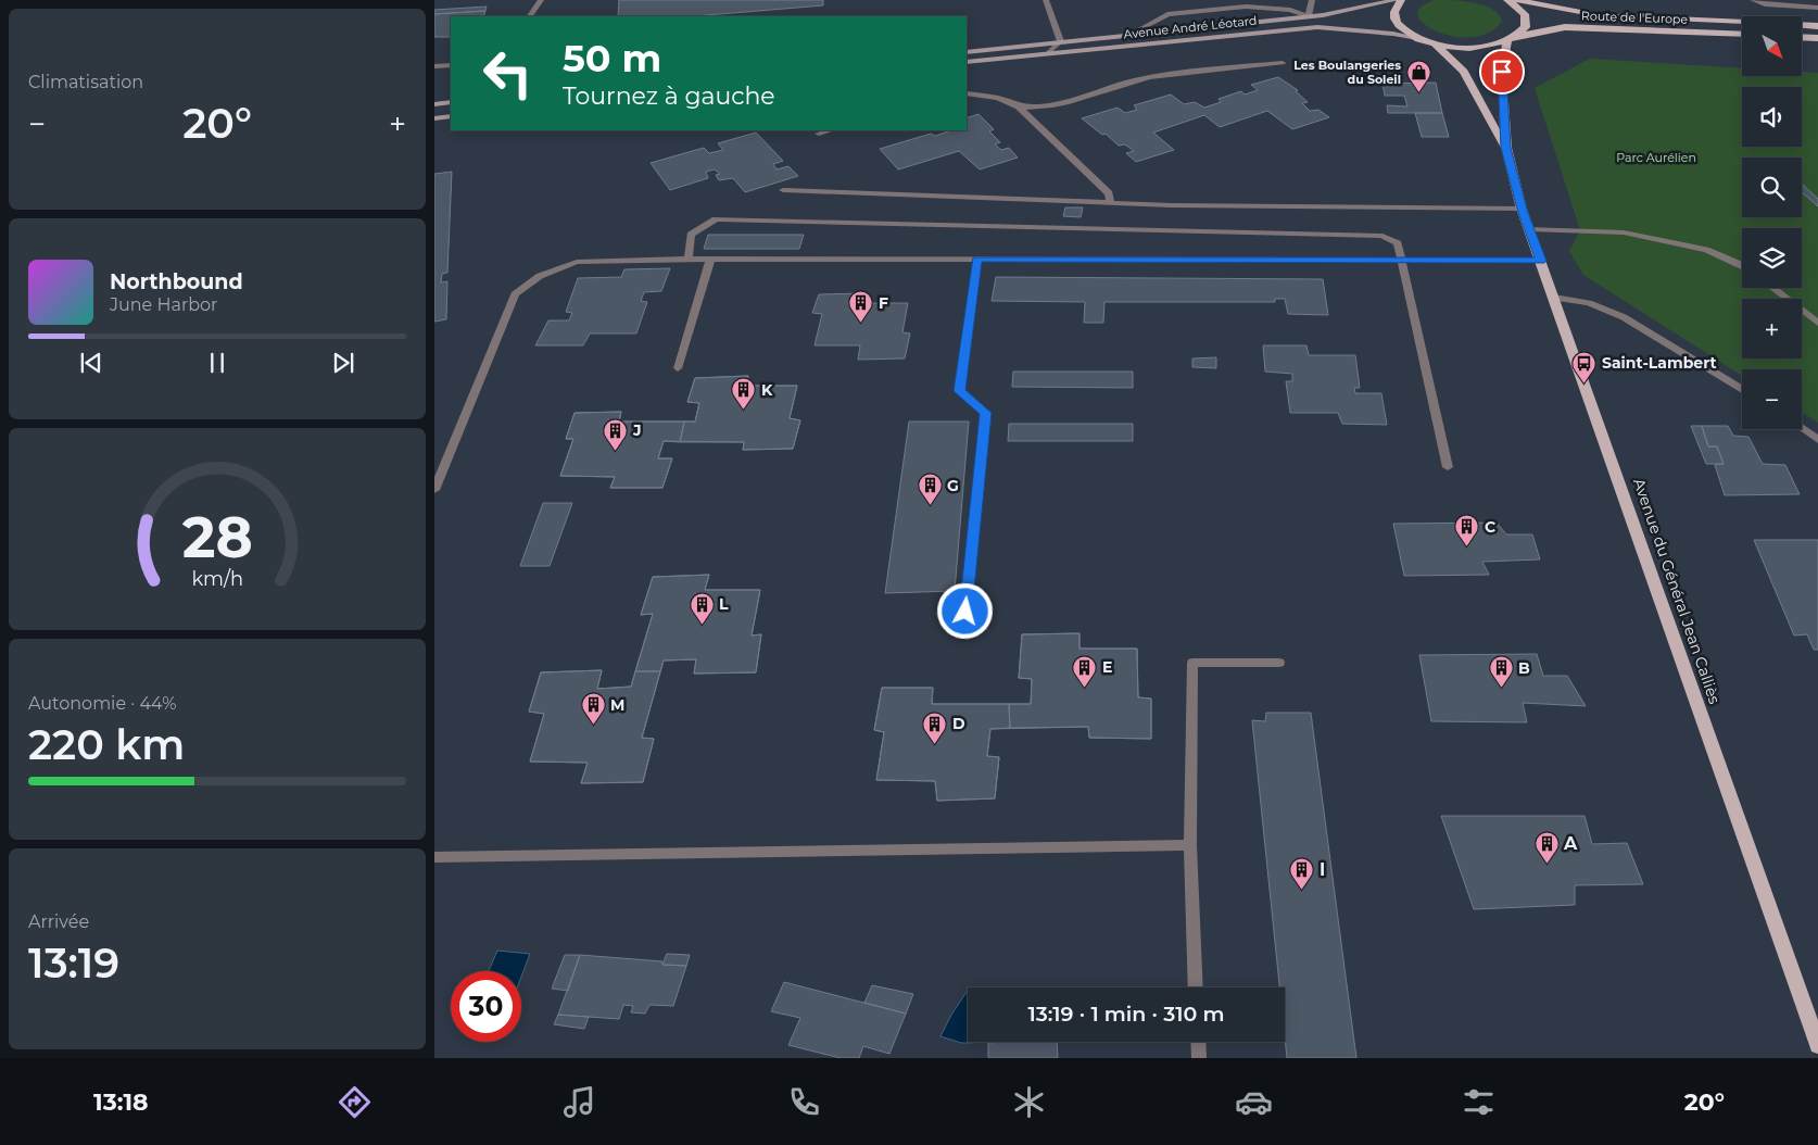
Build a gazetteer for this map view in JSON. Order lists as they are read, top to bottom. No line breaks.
{"streets":{"main road":["Route de l'Europe","Avenue André Léotard","Avenue du Général Jean Calliès"]},"parks":["Parc Aurélien"],"places":{"shop":["Les Boulangeries du Soleil"],"building":["F","K","J","G","C","L","E","B","M","D","A","I"],"bus stop":["Saint-Lambert"]},"north":"bottom right","page":{"tile":["Climatisation",["Autonomie · 44%","220 km"],["Arrivée","13:19"]],"map_buttons":["+","−"],"turn":["50 m","Tournez à gauche"],"heat":["−","20°","+"],"song":["Northbound","June Harbor"],"limit":"30","trip":"13:19 · 1 min · 310 m","tabs":["13:18","20°"],"gauge":["28","km/h"]}}
